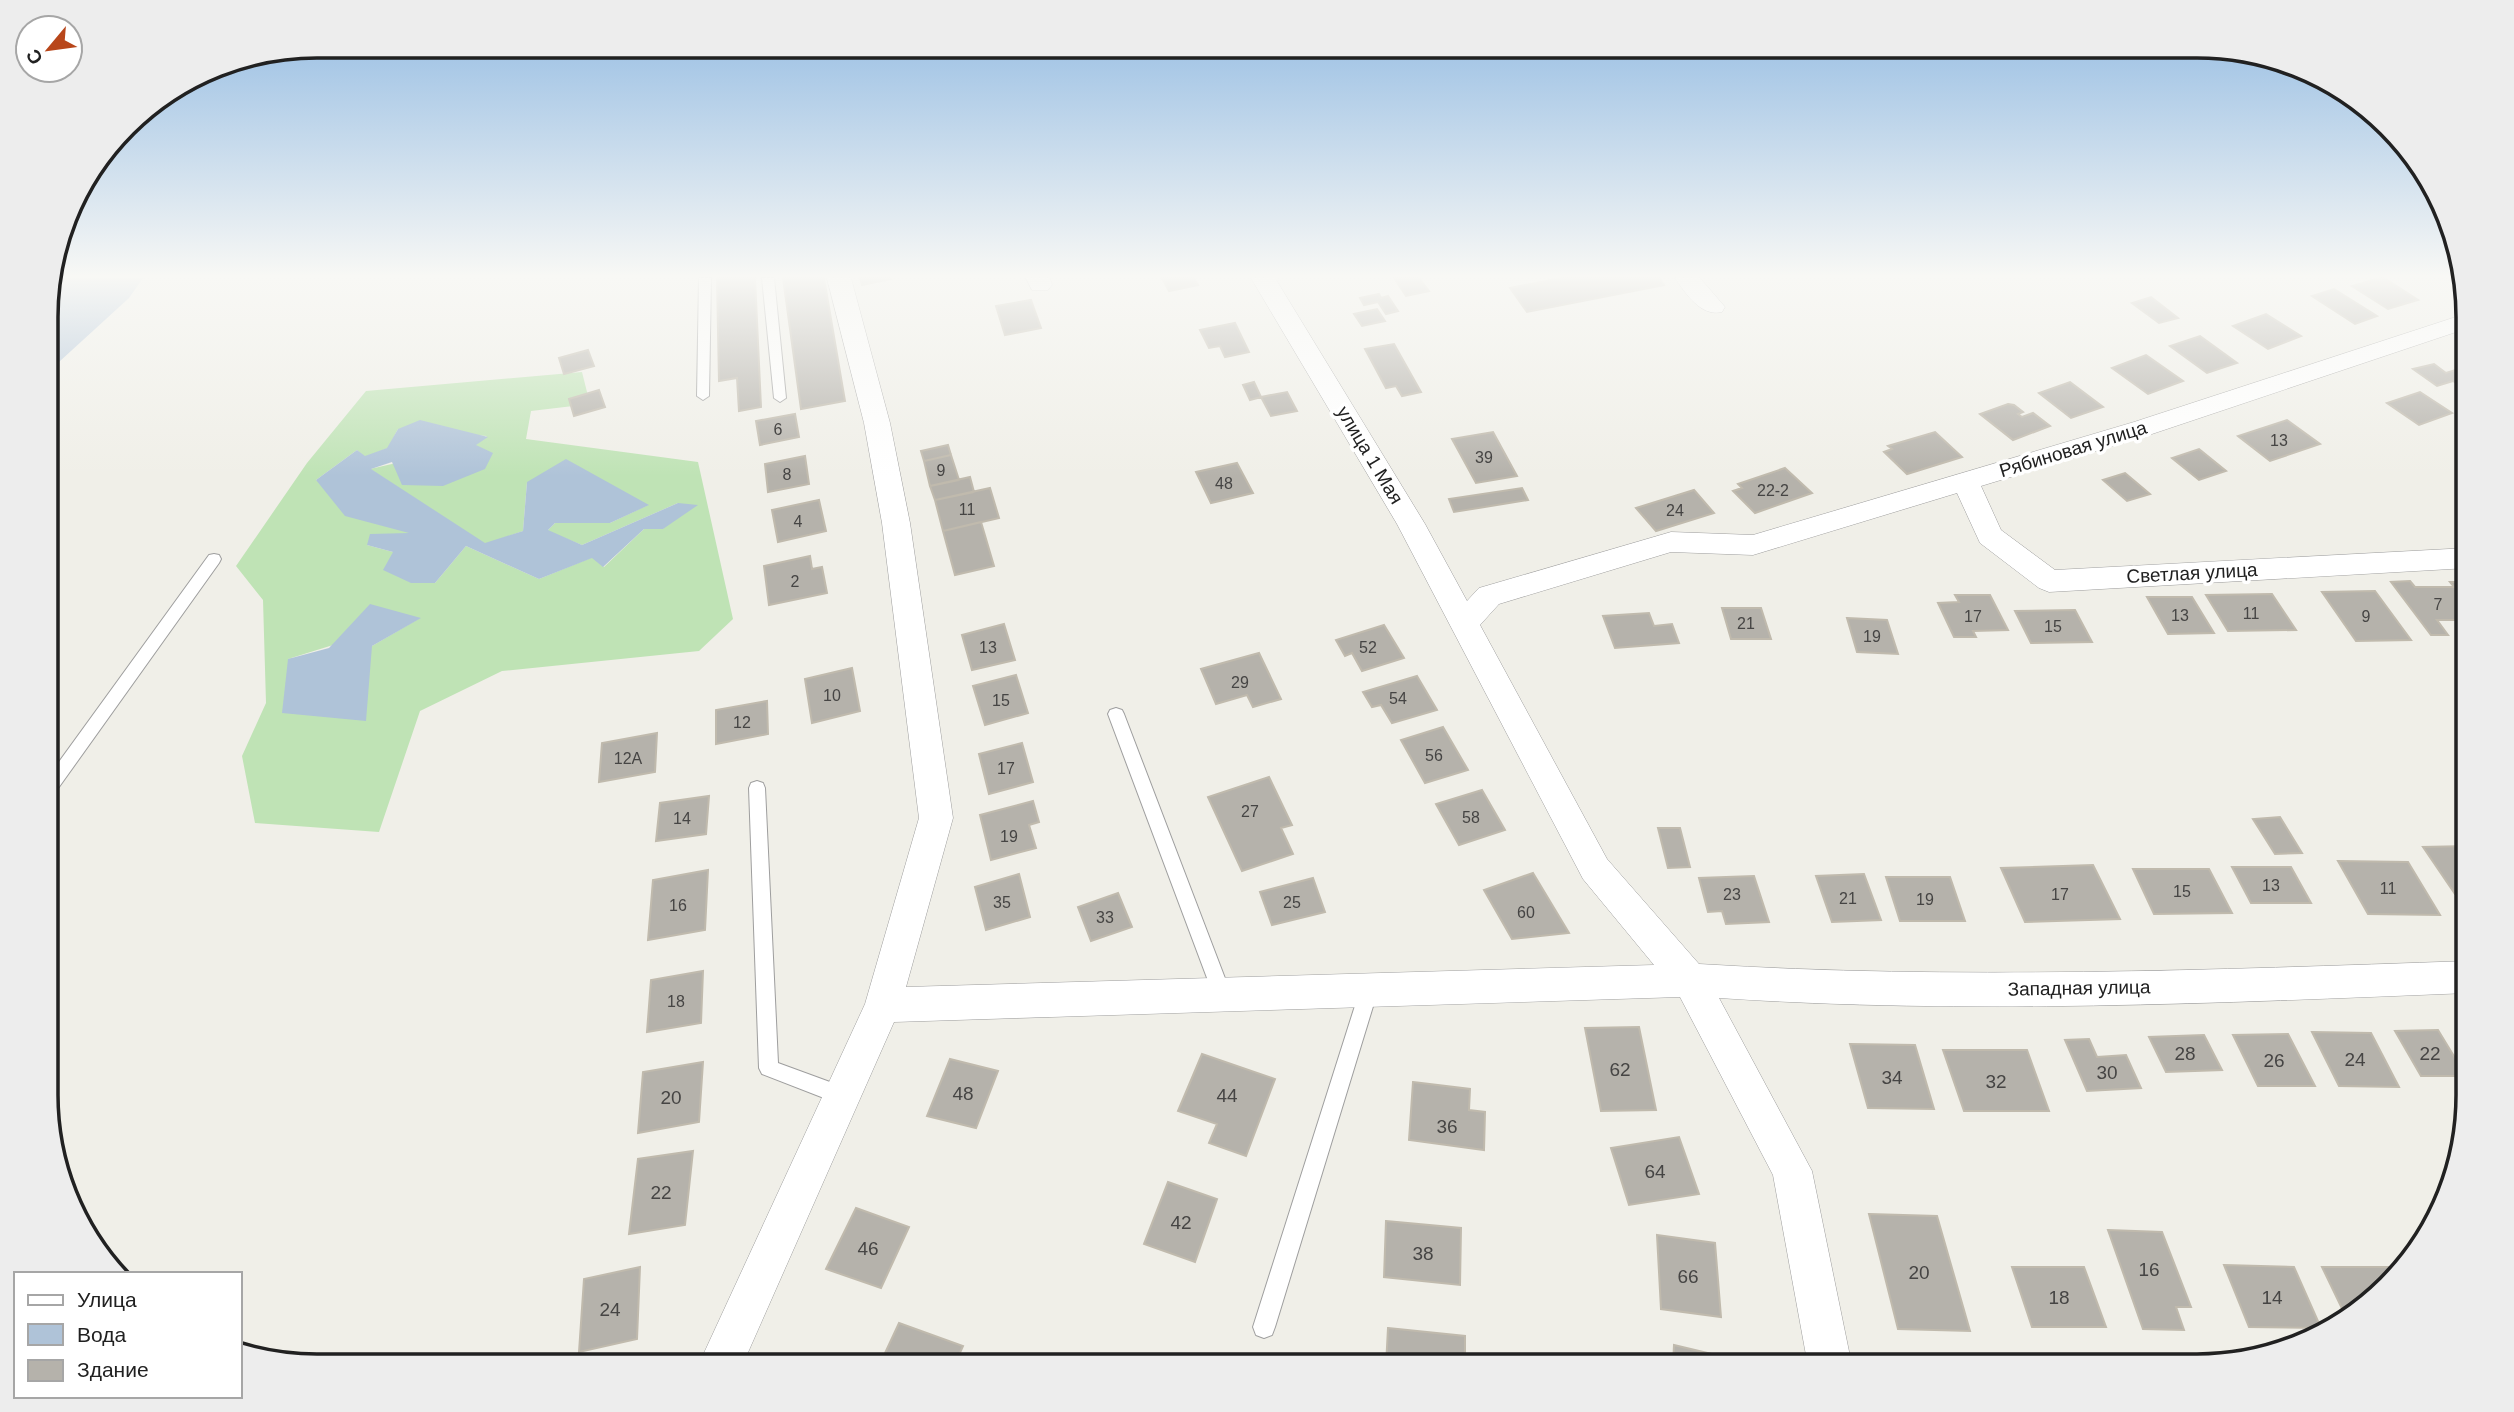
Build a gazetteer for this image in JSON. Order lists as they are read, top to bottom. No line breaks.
{"streets":{"street":["Рябиновая улица","улица 1 Мая","Светлая улица","Западная улица"]},"crossings":[["Рябиновая улица","улица 1 Мая"],["Рябиновая улица","Светлая улица"],["улица 1 Мая","Западная улица"]],"house_numbers":["6","13","39","9","8","48","22-2","11","24","4","2","7","11","13","17","9","21","15","19","13","52","29","10","54","15","12","56","12А","17","27","58","14","19","13","11","15","23","17","21","19","35","25","16","60","33","18","28","22","24","26","62","30","34","32","48","44","20","36","64","22","42","46","38","16","20","66","18","14","24"],"legend":["Улица","Вода","Здание"],"north":"bottom left"}
